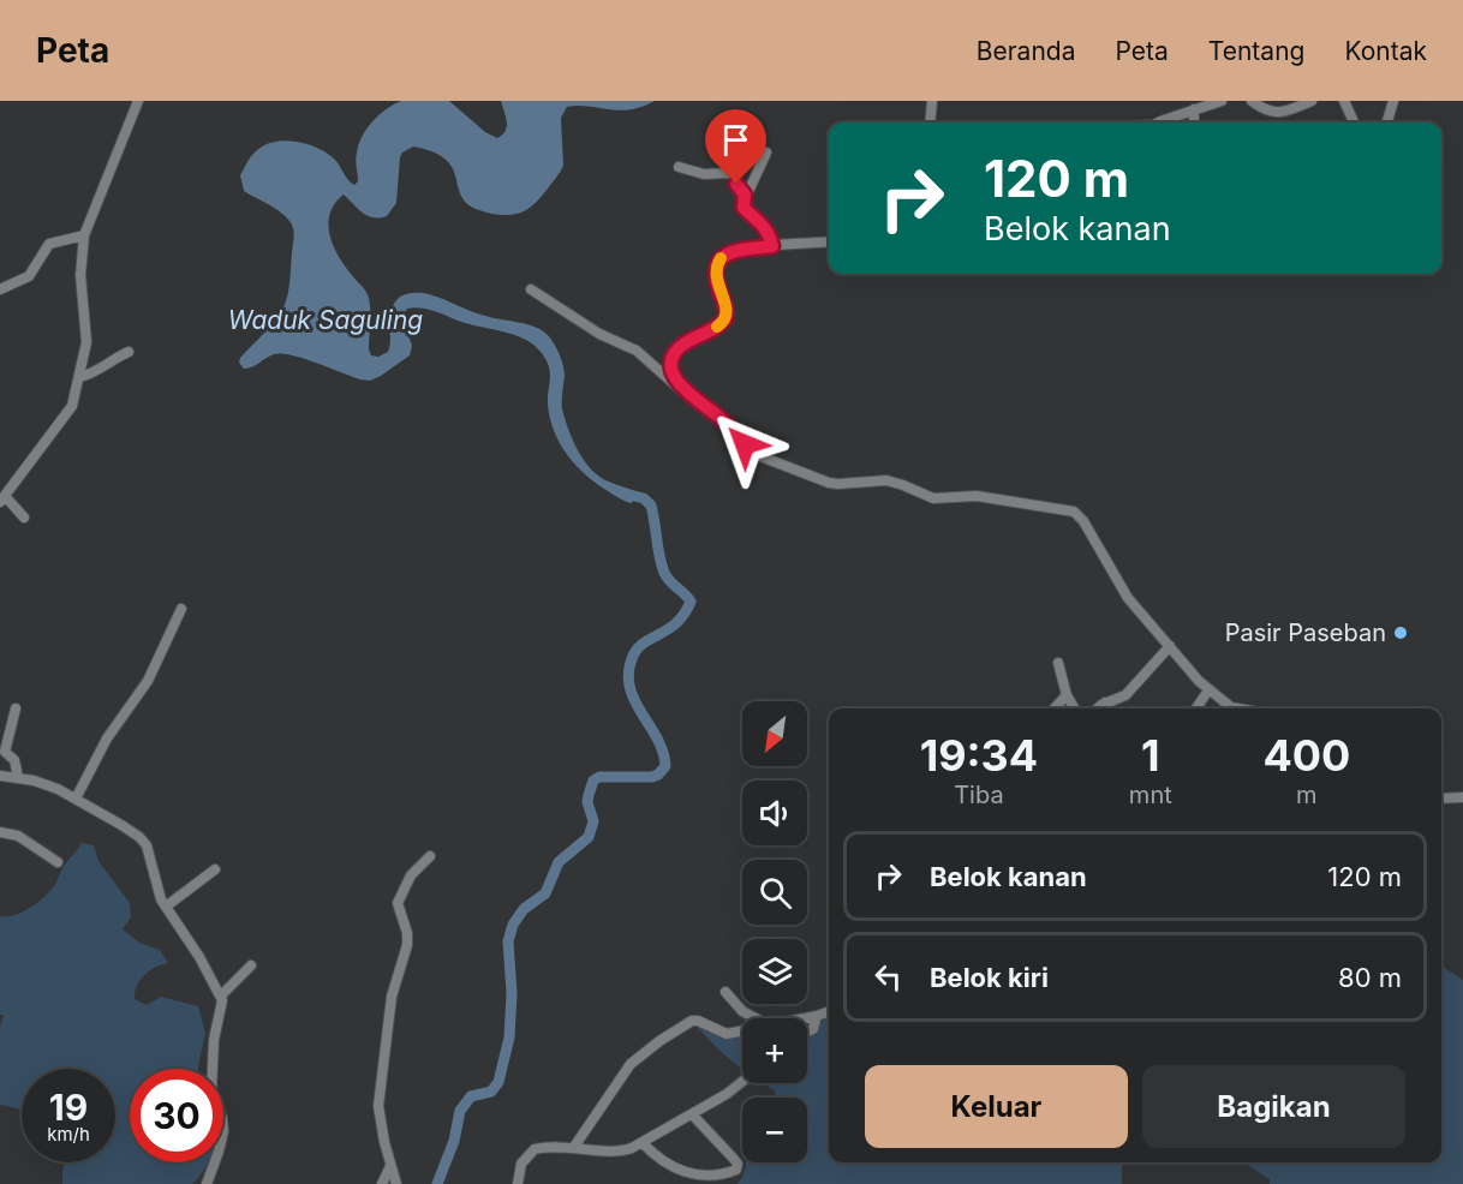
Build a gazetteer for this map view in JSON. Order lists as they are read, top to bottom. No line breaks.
{"water":["Waduk Saguling"],"places":["Pasir Paseban"],"north":"bottom left","page":{"header":"Peta","nav":["Beranda","Peta","Tentang","Kontak"],"turn":["120 m","Belok kanan"],"map_buttons":["+","−"],"eta":["19:34","Tiba","1","mnt","400","m"],"list":[{"name":"Belok kanan","value":"120 m"},{"name":"Belok kiri","value":"80 m"}],"buttons":["Keluar","Bagikan"],"speed":"19 km/h","limit":"30"}}
